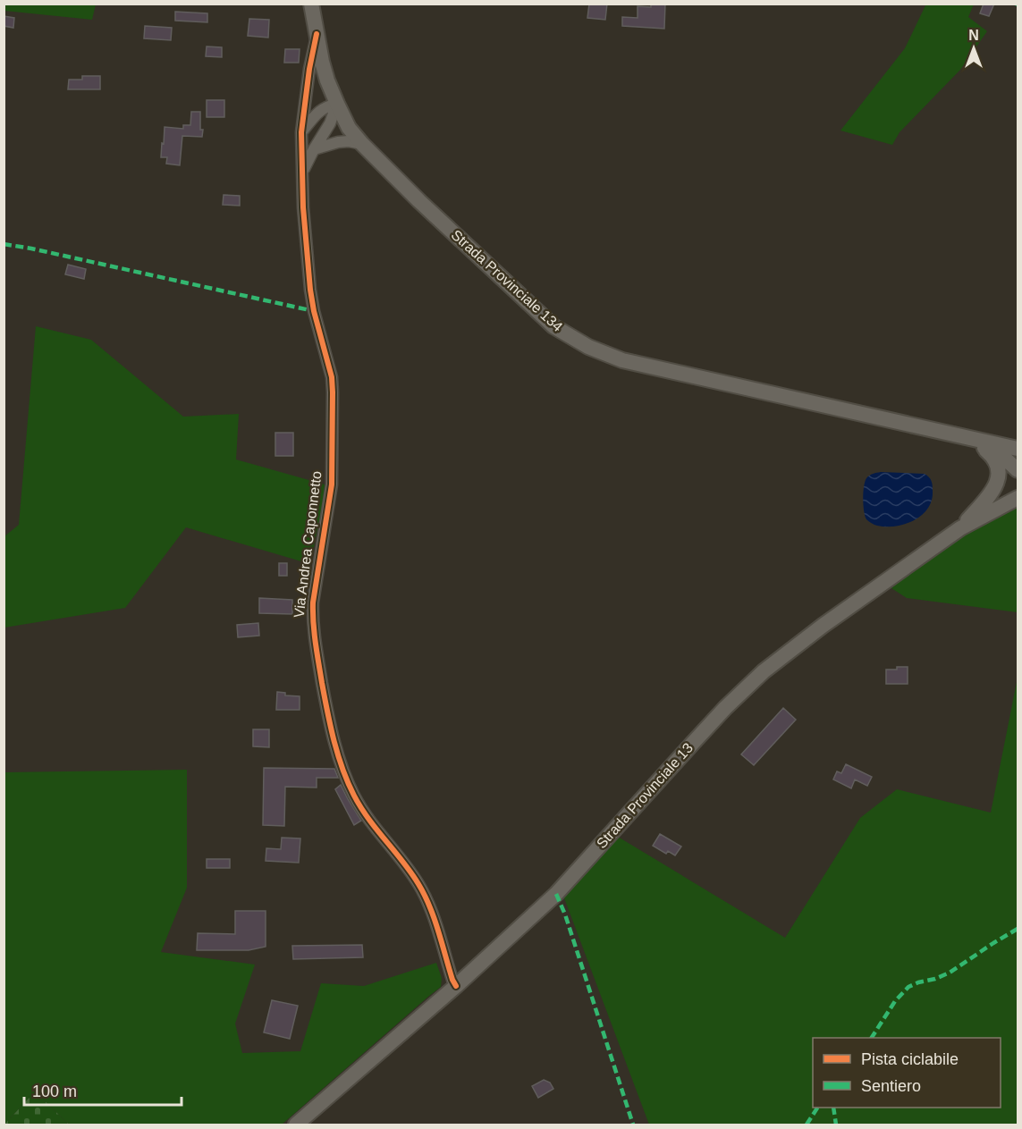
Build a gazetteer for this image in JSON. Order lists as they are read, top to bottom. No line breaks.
{"streets":{"main road":["Strada Provinciale 134","Strada Provinciale 13"],"street":["Via Andrea Caponnetto"]},"crossings":[["Strada Provinciale 134","Via Andrea Caponnetto"],["Via Andrea Caponnetto","Strada Provinciale 13"]],"legend":["Pista ciclabile","Sentiero"],"scale_bar":"100 m","north":"top"}
